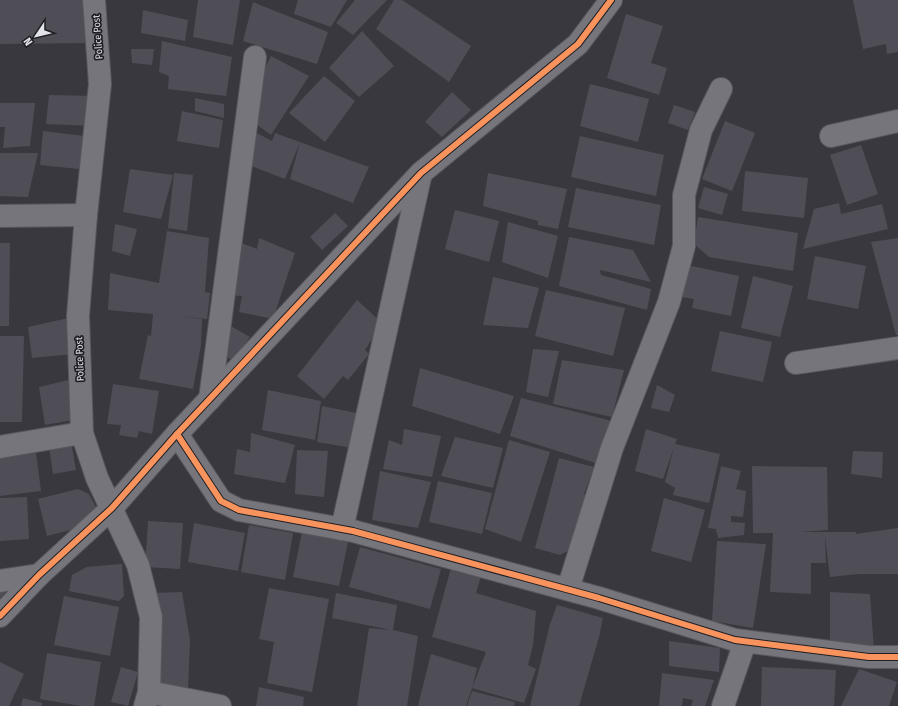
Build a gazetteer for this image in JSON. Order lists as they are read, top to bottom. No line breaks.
{"streets":{"street":["Police Post"]},"north":"bottom left"}
